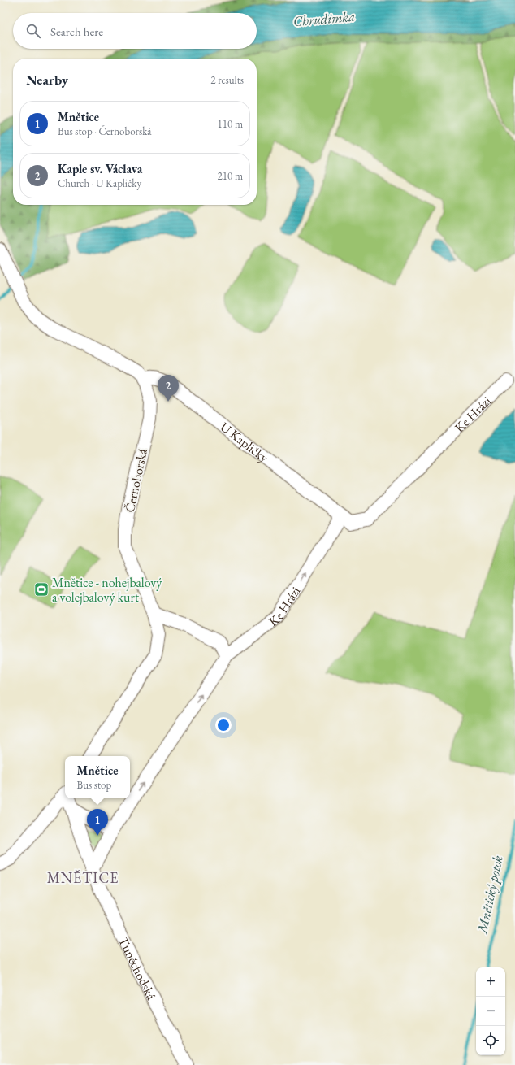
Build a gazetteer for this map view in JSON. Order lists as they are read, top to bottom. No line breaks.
{"streets":{"street":["Ke Hrázi","U Kapličky","Černoborská","Tuněchodská"]},"crossings":[["Ke Hrázi","U Kapličky"],["Ke Hrázi","Tuněchodská"],["U Kapličky","Černoborská"]],"one_way":["Ke Hrázi"],"districts":["MNĚTICE"],"water":["Chrudimka","Mnětický potok"],"places":{"sports":["Mnětice - nohejbalový a volejbalový kurt"]},"page":{"search":"Search here","heading":["Nearby","2 results"],"list":[{"mark":"1","name":"Mnětice","note":"Bus stop · Černoborská","value":"110 m"},{"mark":"2","name":"Kaple sv. Václava","note":"Church · U Kapličky","value":"210 m"}],"pins":["2","1"],"popup":["Mnětice","Bus stop"],"map_buttons":["+","−"]}}
